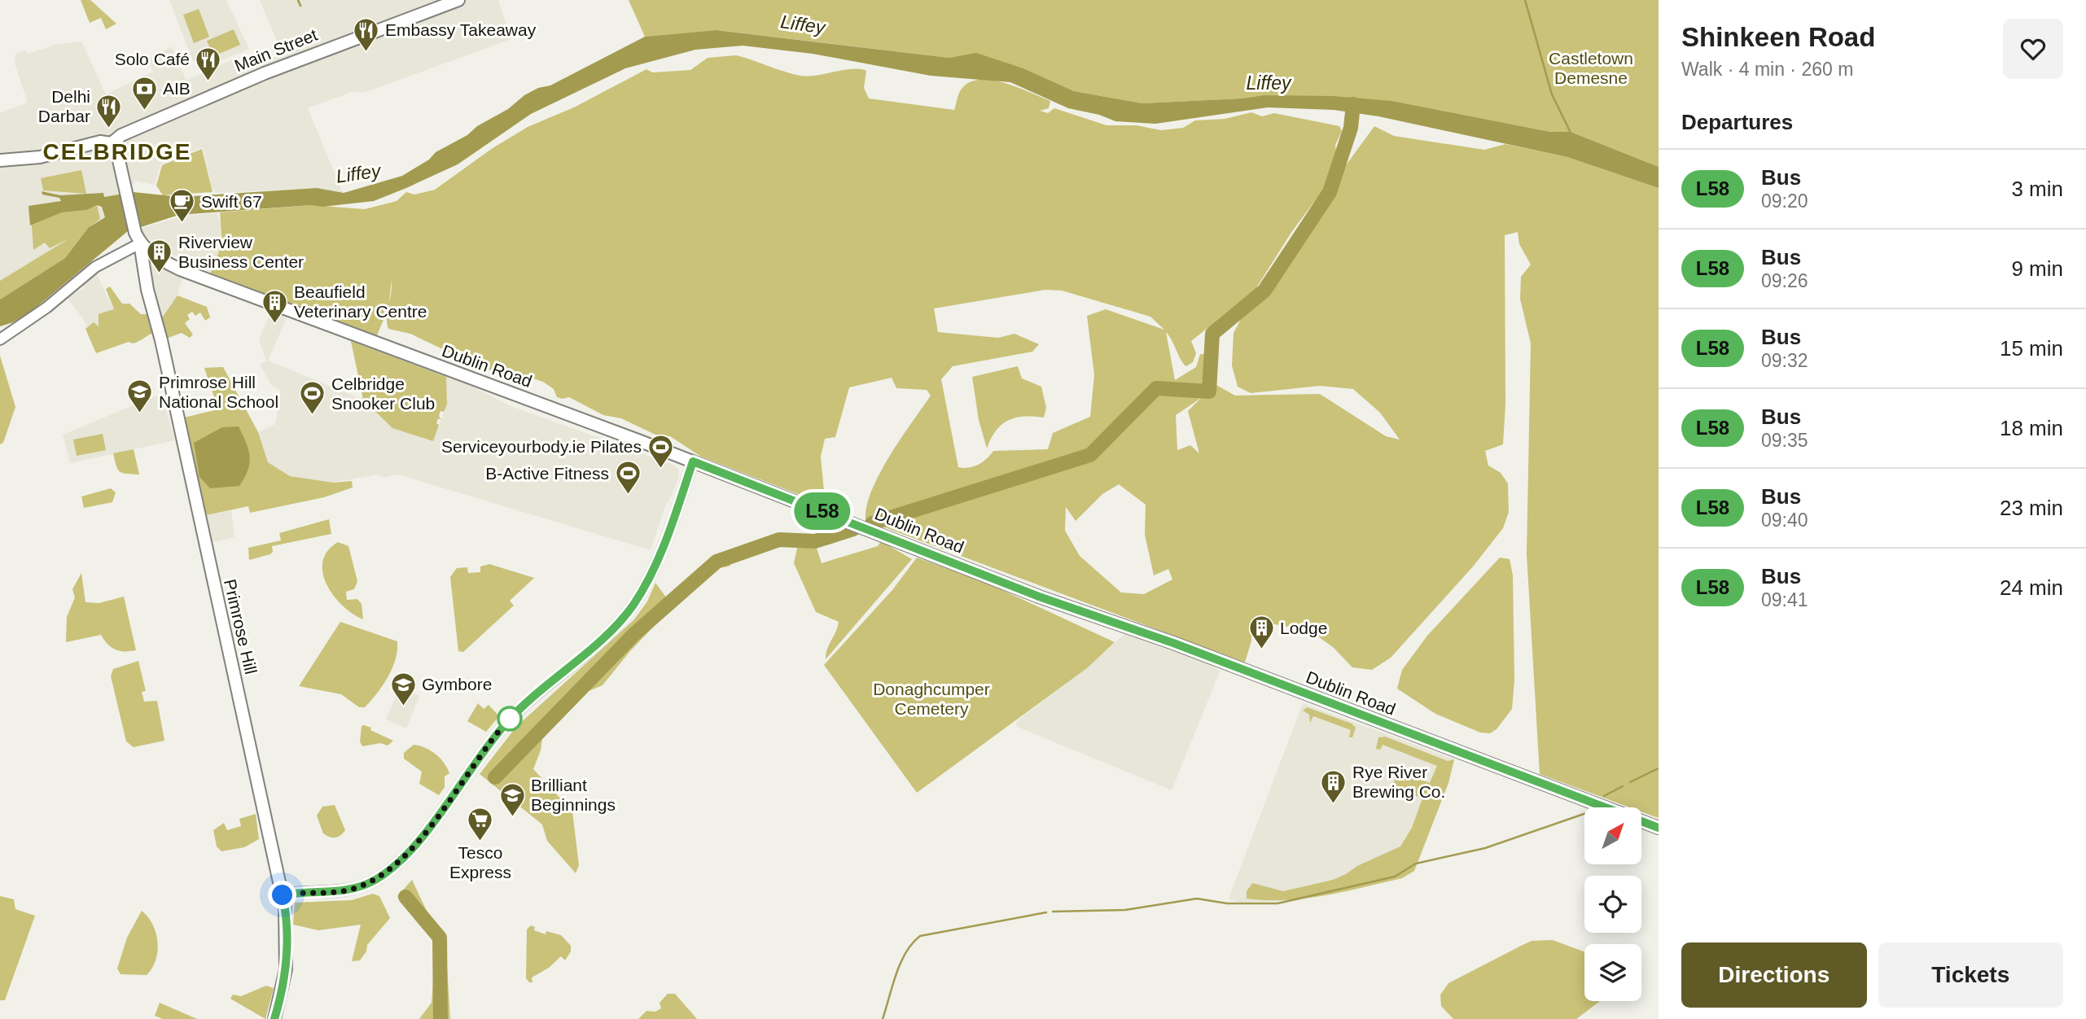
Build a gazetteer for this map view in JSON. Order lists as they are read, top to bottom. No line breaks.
{"streets":{"main road":["Main Street","Dublin Road","Primrose Hill"]},"crossings":[["Main Street","Primrose Hill"],["Dublin Road","Primrose Hill"]],"districts":["CELBRIDGE"],"water":["Liffey"],"parks":["Castletown Demesne","Donaghcumper Cemetery"],"places":{"restaurant":["Embassy Takeaway","Solo Café","Delhi Darbar"],"bank":["AIB"],"cafe":["Swift 67"],"building":["Riverview Business Center","Beaufield Veterinary Centre","Lodge","Rye River Brewing Co."],"school or university":["Primrose Hill National School","Gymbore","Brilliant Beginnings"],"sports":["Celbridge Snooker Club","Serviceyourbody.ie Pilates","B-Active Fitness"],"supermarket":["Tesco Express"]},"lines":["bus line L58"],"north":"top right","page":{"on_map":"L58","heading":[["Shinkeen Road","Walk · 4 min · 260 m"],"Departures"],"list":[{"mark":"L58","name":"Bus","note":"09:20","value":"3 min"},{"mark":"L58","name":"Bus","note":"09:26","value":"9 min"},{"mark":"L58","name":"Bus","note":"09:32","value":"15 min"},{"mark":"L58","name":"Bus","note":"09:35","value":"18 min"},{"mark":"L58","name":"Bus","note":"09:40","value":"23 min"},{"mark":"L58","name":"Bus","note":"09:41","value":"24 min"}],"buttons":["Directions","Tickets"]}}
